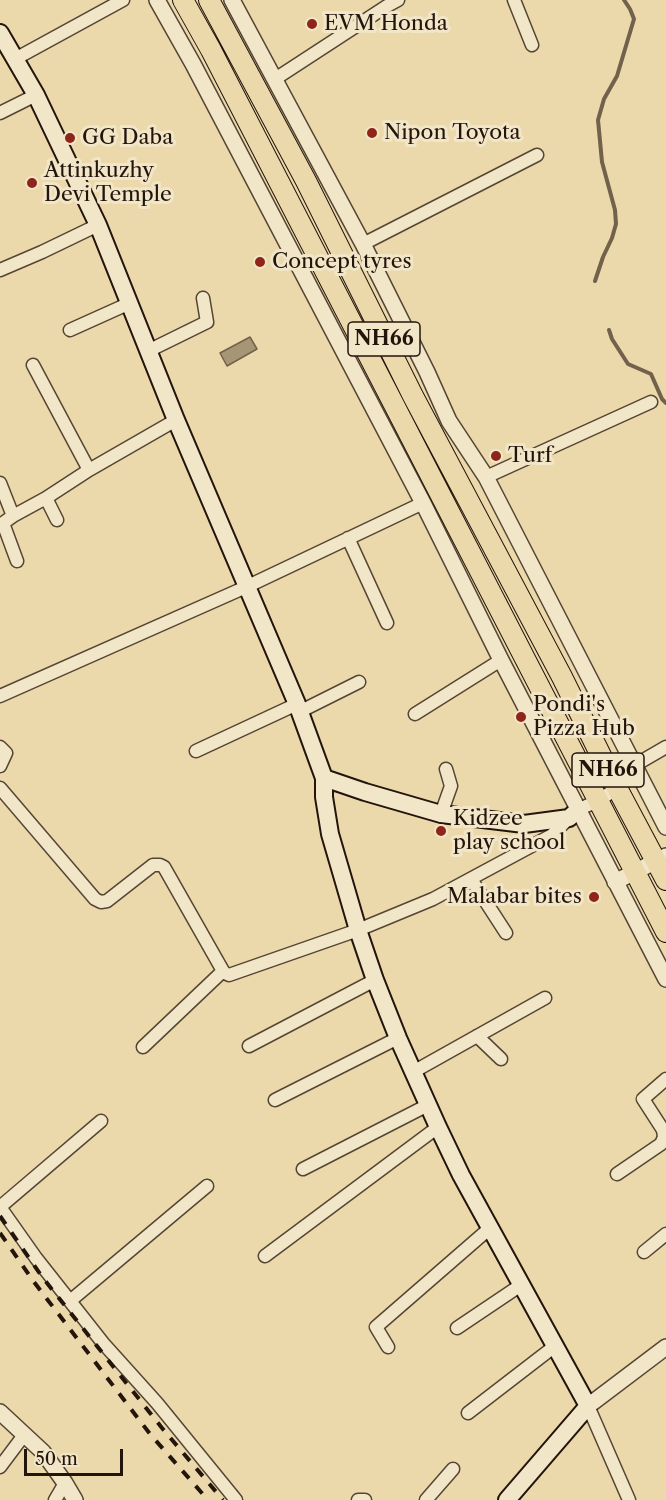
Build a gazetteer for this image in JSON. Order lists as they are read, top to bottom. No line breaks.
{"streets":{"highway":["NH66"]},"places":["EVM Honda","Nipon Toyota","GG Daba","Attinkuzhy Devi Temple","Concept tyres","Turf","Pondi's Pizza Hub","Kidzee play school","Malabar bites"],"scale_bar":"50 m"}
